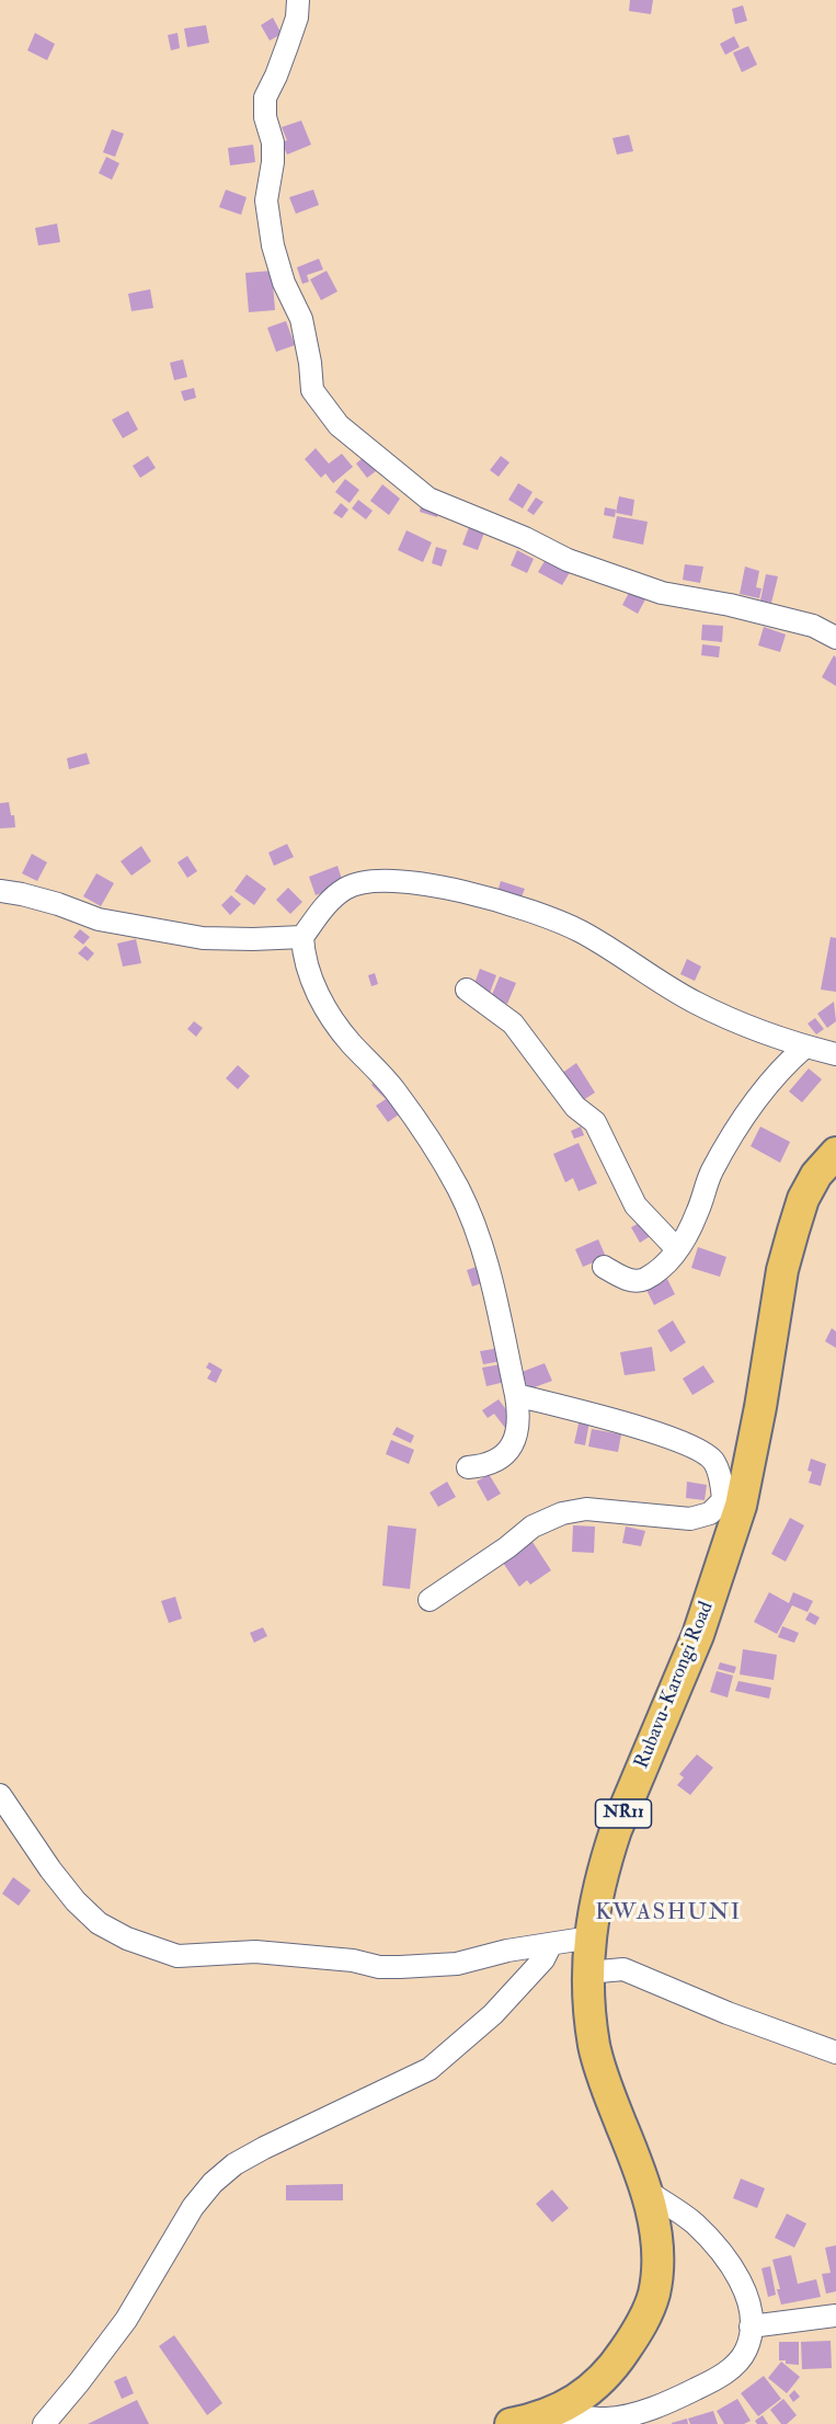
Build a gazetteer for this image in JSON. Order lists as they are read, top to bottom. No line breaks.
{"streets":{"highway":["Rubavu-Karongi Road","NR11"]},"districts":["KWASHUNI"]}
